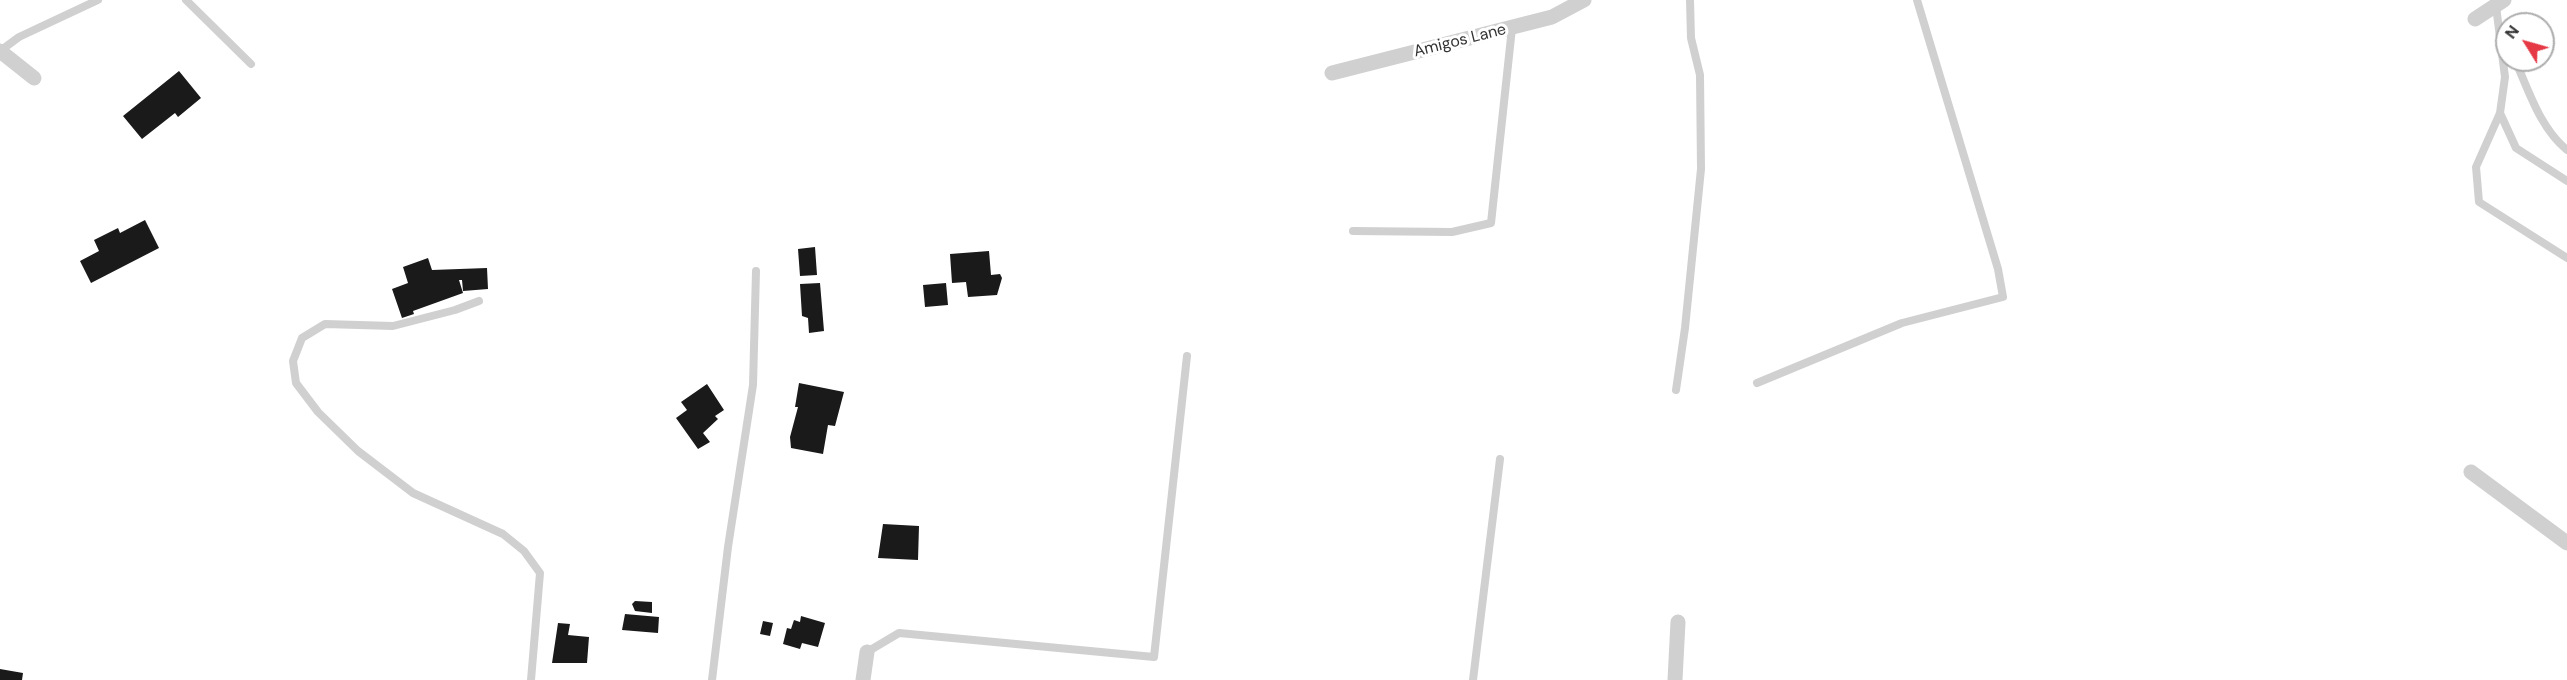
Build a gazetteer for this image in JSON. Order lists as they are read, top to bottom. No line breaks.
{"streets":{"street":["Amigos Lane"]},"north":"top left"}
